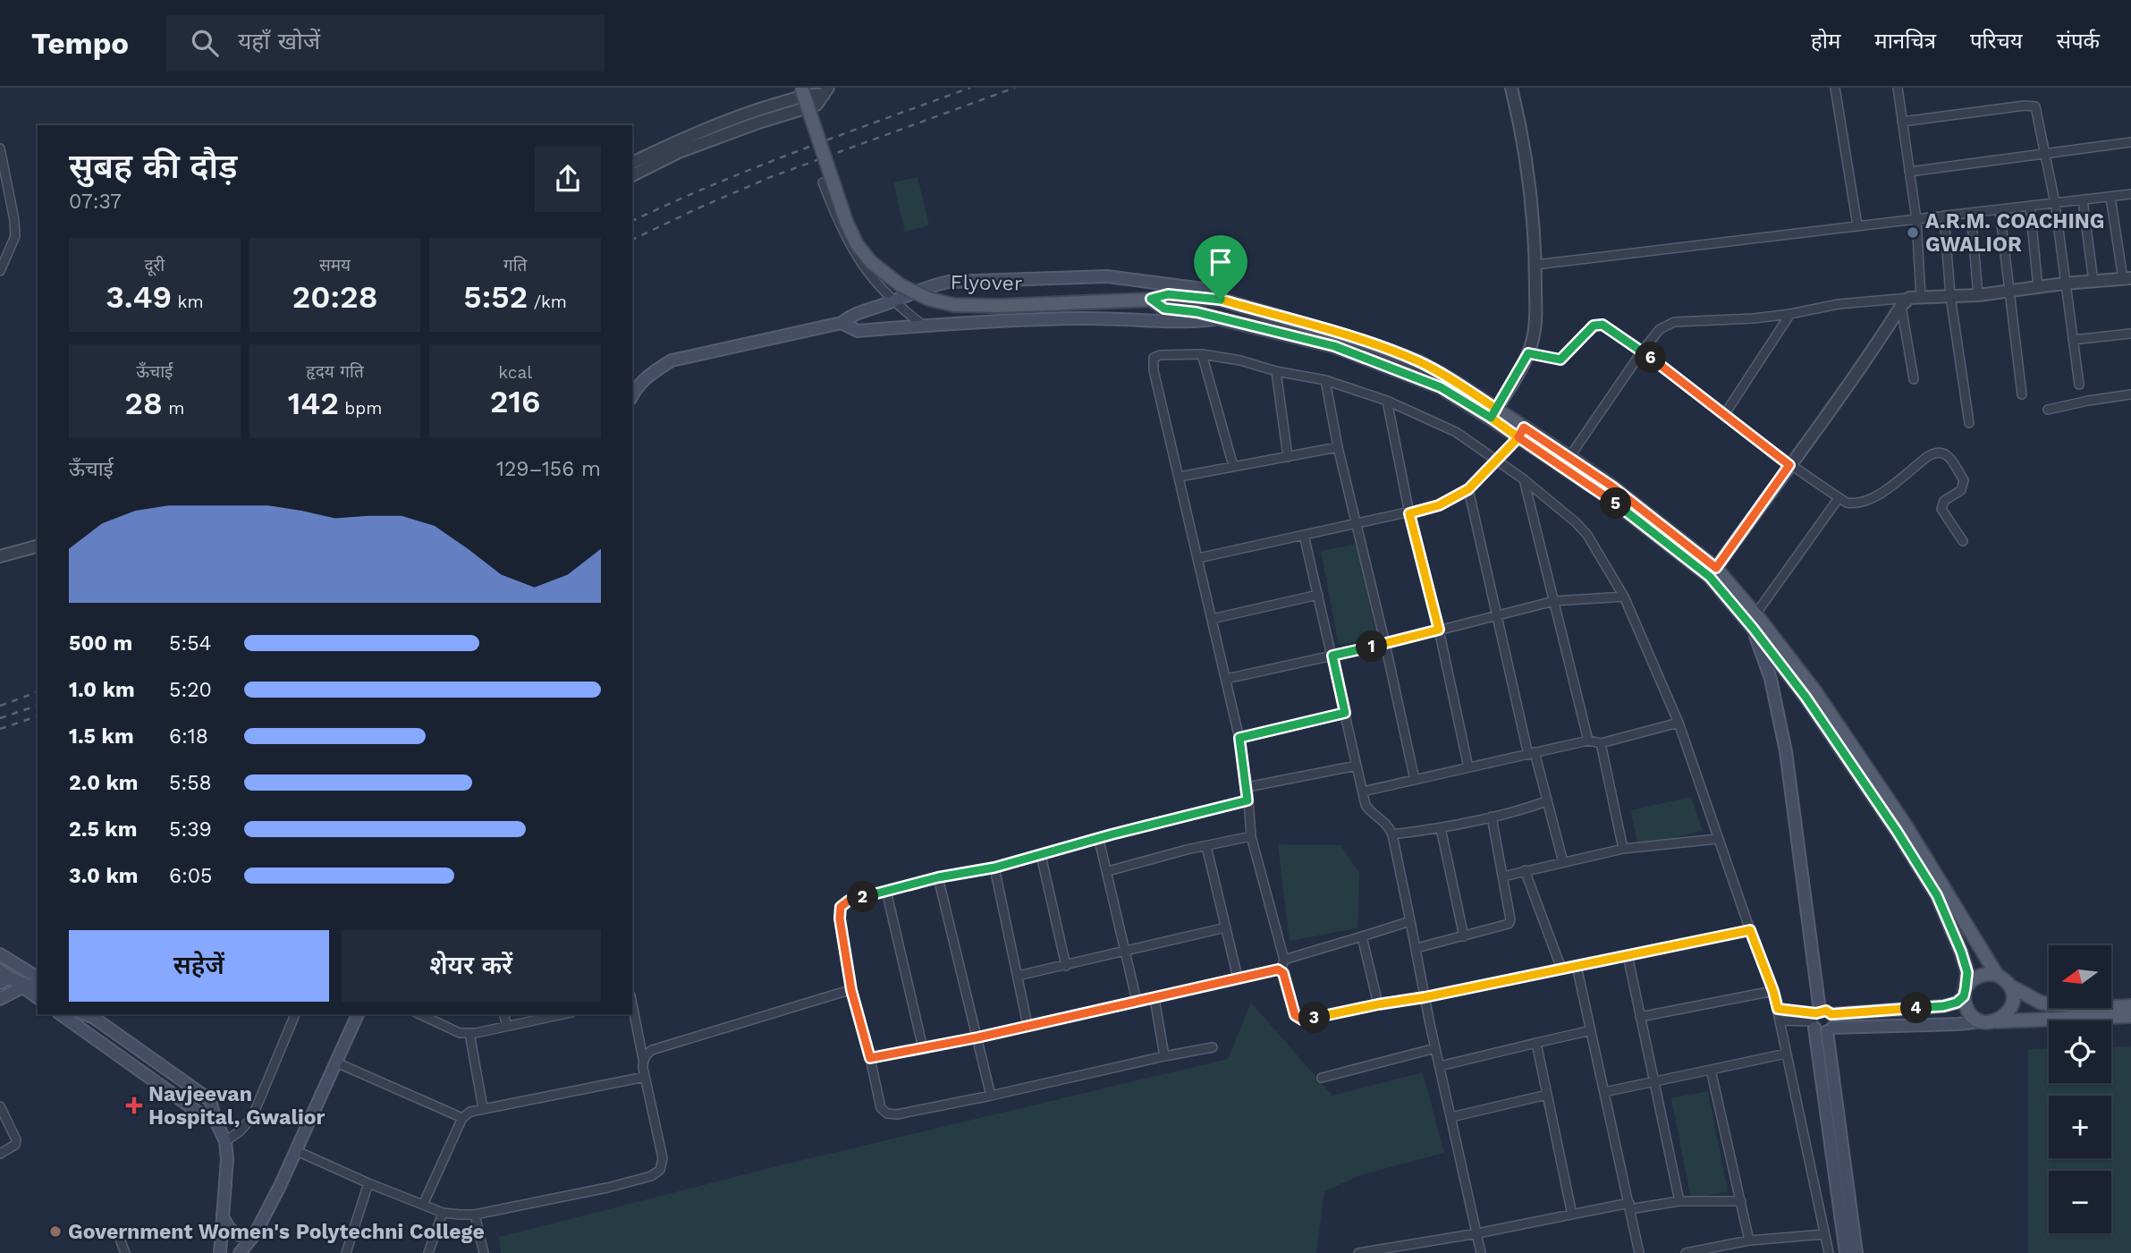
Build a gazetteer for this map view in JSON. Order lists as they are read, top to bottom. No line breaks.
{"streets":{"main road":["Flyover"]},"places":{"other":["A.R.M. COACHING GWALIOR","Government Women's Polytechni College"],"health":["Navjeevan Hospital, Gwalior"]},"north":"left","page":{"header":"Tempo","search":"यहाँ खोजें","nav":["होम","मानचित्र","परिचय","संपर्क"],"heading":["सुबह की दौड़","07:37"],"stats":[["दूरी","3.49 km"],["समय","20:28"],["गति","5:52 /km"],["ऊँचाई","28 m"],["हृदय गति","142 bpm"],["kcal","216"]],"pins":["6","5","1","2","4","3"],"chart":["ऊँचाई","129–156 m"],"list":[{"name":"500 m","note":"5:54"},{"name":"1.0 km","note":"5:20"},{"name":"1.5 km","note":"6:18"},{"name":"2.0 km","note":"5:58"},{"name":"2.5 km","note":"5:39"},{"name":"3.0 km","note":"6:05"}],"buttons":["सहेजें","शेयर करें"],"map_buttons":["+","−"]}}
